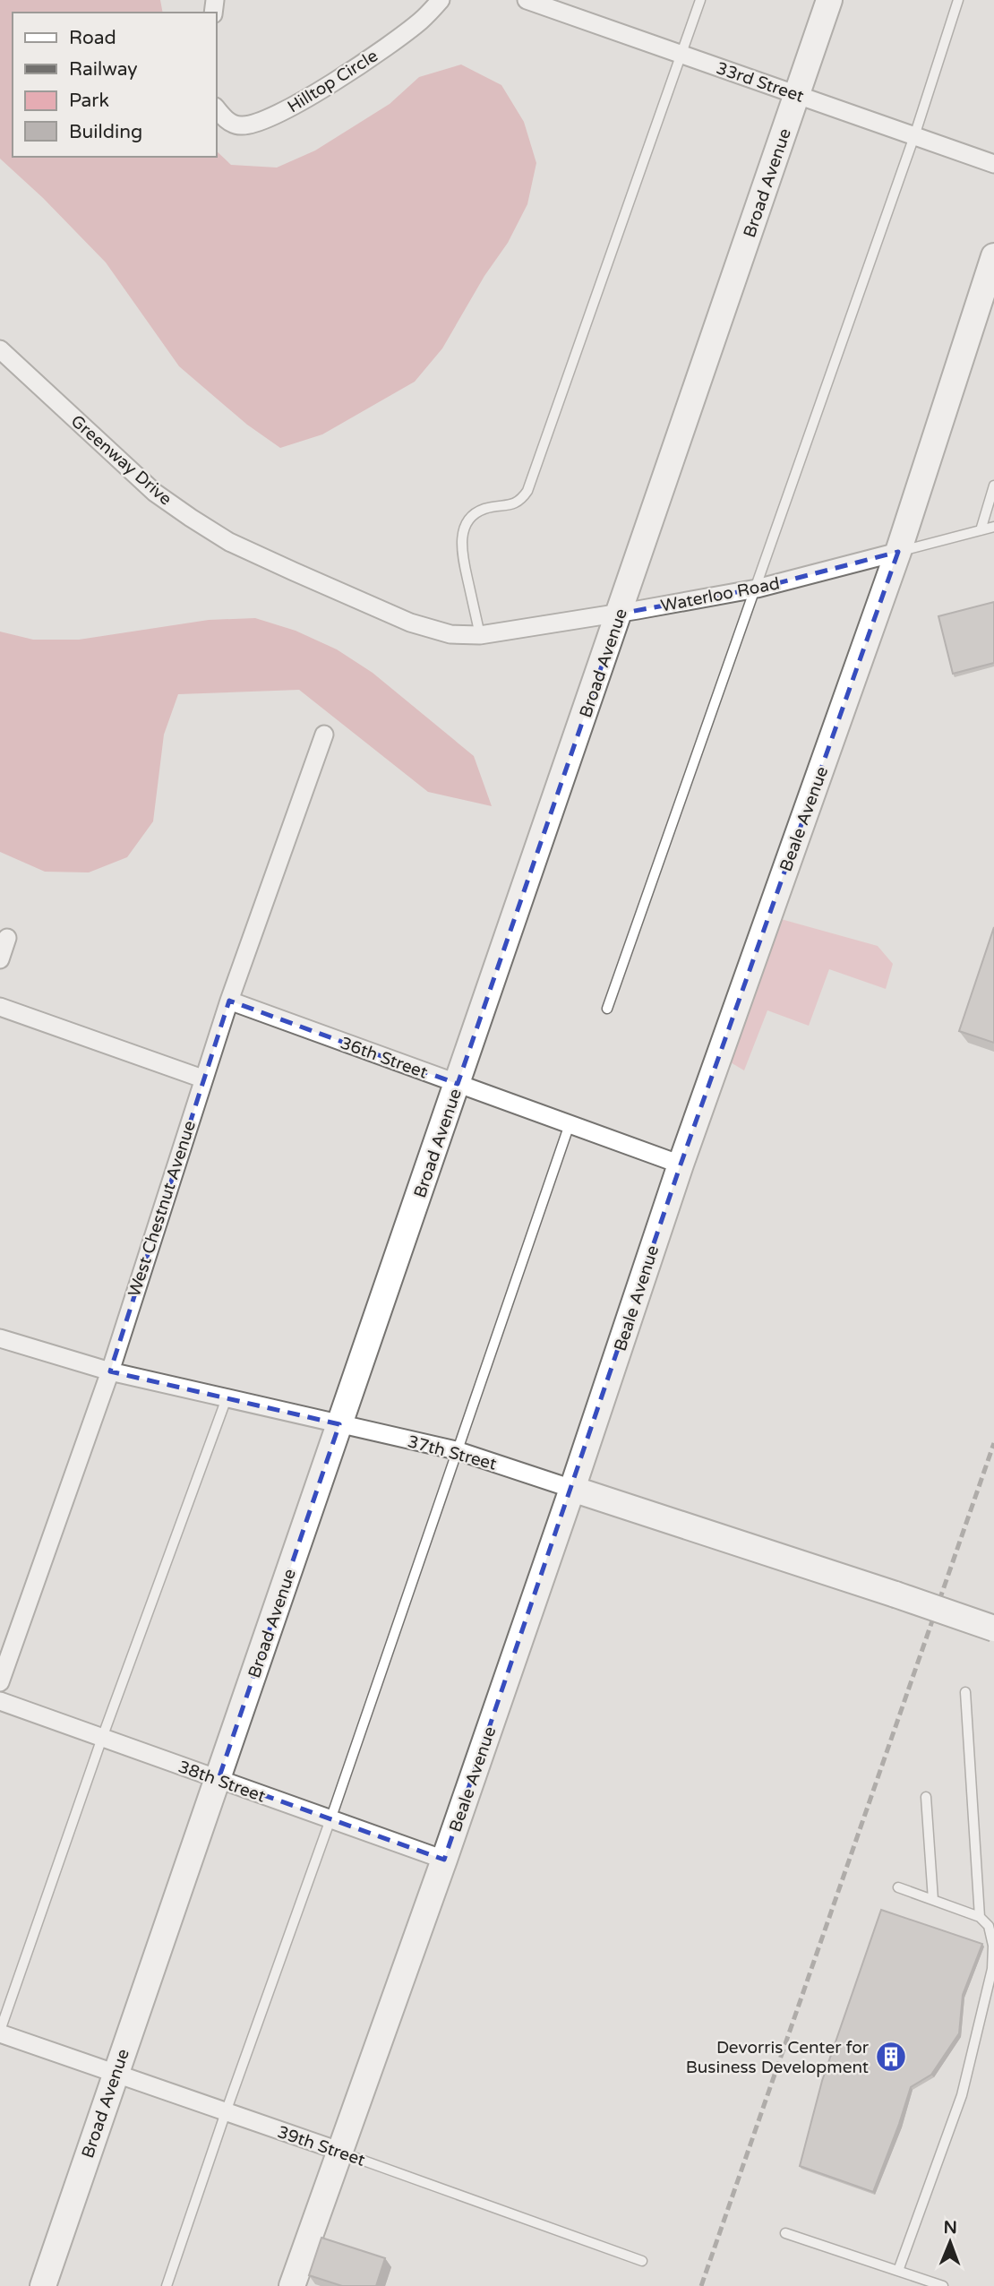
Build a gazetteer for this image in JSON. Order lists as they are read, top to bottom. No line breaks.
{"streets":{"street":["Hilltop Circle","33rd Street","Broad Avenue","Greenway Drive","Waterloo Road","Beale Avenue","36th Street","West Chestnut Avenue","37th Street","38th Street","39th Street"]},"crossings":[["33rd Street","Broad Avenue"],["Broad Avenue","Waterloo Road"],["Broad Avenue","36th Street"],["Broad Avenue","37th Street"],["Broad Avenue","38th Street"],["Broad Avenue","39th Street"],["Greenway Drive","Waterloo Road"],["Waterloo Road","Beale Avenue"],["Beale Avenue","36th Street"],["Beale Avenue","37th Street"],["Beale Avenue","38th Street"],["Beale Avenue","39th Street"],["36th Street","West Chestnut Avenue"],["West Chestnut Avenue","37th Street"]],"places":{"building":["Devorris Center for Business Development"]},"legend":["Road","Railway","Park","Building"],"north":"top"}
